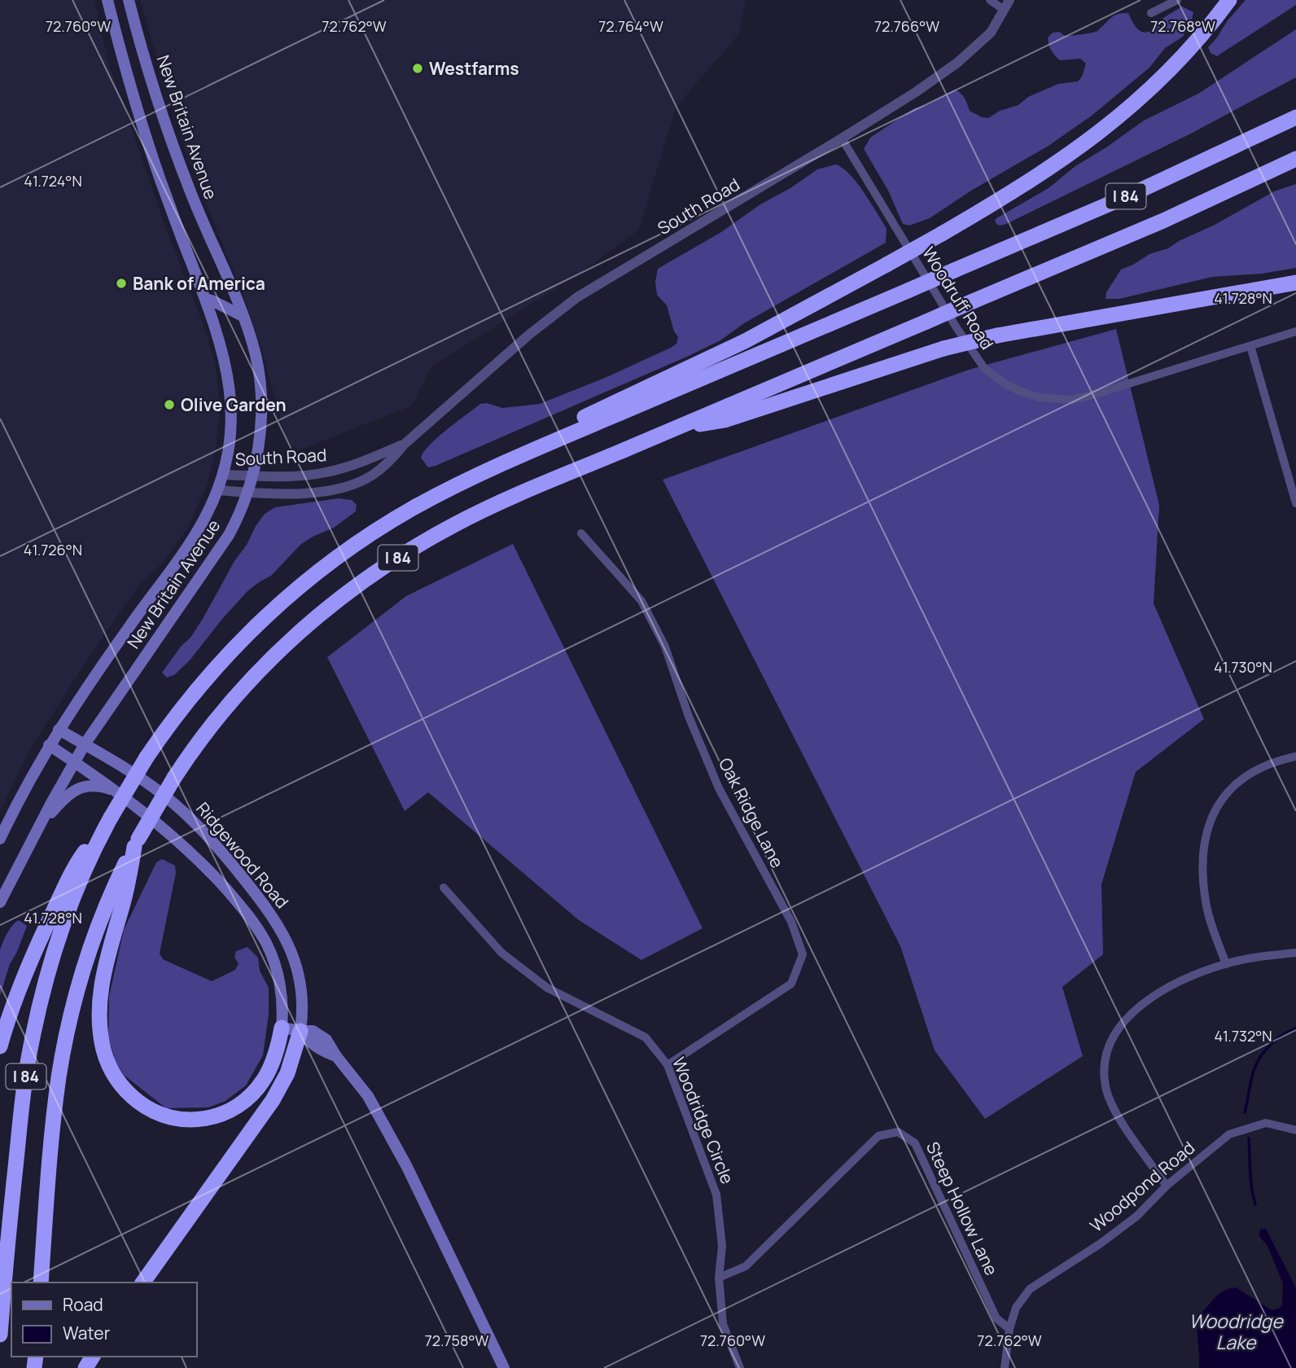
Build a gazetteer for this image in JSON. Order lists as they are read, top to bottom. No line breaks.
{"streets":{"highway":["I 84"],"main road":["New Britain Avenue","Ridgewood Road"],"street":["South Road","Woodruff Road","Oak Ridge Lane","Woodridge Circle","Woodpond Road","Steep Hollow Lane"]},"crossings":[["New Britain Avenue","South Road"],["New Britain Avenue","Ridgewood Road"],["South Road","Woodruff Road"],["Oak Ridge Lane","Woodridge Circle"],["Woodridge Circle","Steep Hollow Lane"],["Woodpond Road","Steep Hollow Lane"]],"water":["Woodridge Lake"],"places":["Westfarms","Bank of America","Olive Garden"],"legend":["Road","Water"],"coordinates":["72.760°W","72.762°W","72.764°W","72.768°W","72.766°W","41.724°N","41.728°N","41.726°N","41.730°N","41.732°N","72.758°W"]}
